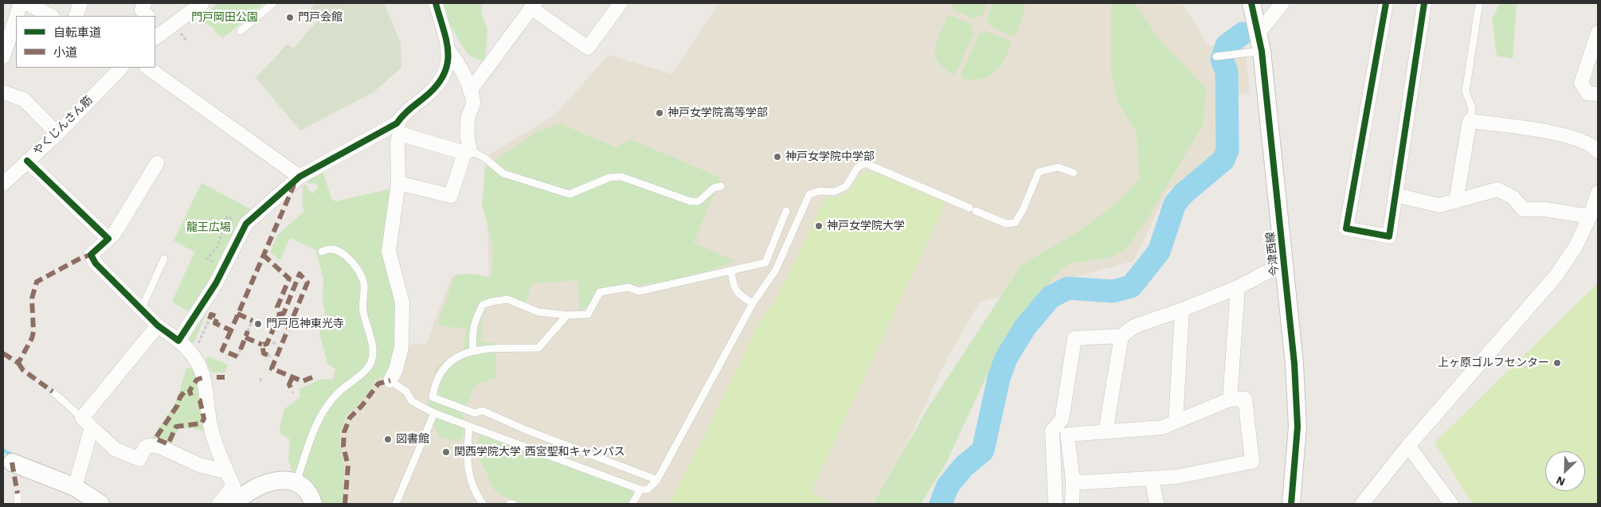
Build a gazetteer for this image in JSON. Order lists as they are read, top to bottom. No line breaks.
{"streets":{"street":["やくじんさん筋","今津西線"]},"parks":["門戸岡田公園","龍王広場"],"places":["門戸会館","神戸女学院高等学部","神戸女学院中学部","神戸女学院大学","門戸厄神東光寺","上ヶ原ゴルフセンター","図書館","関西学院大学 西宮聖和キャンパス"],"legend":["自転車道","小道"],"north":"bottom left"}
